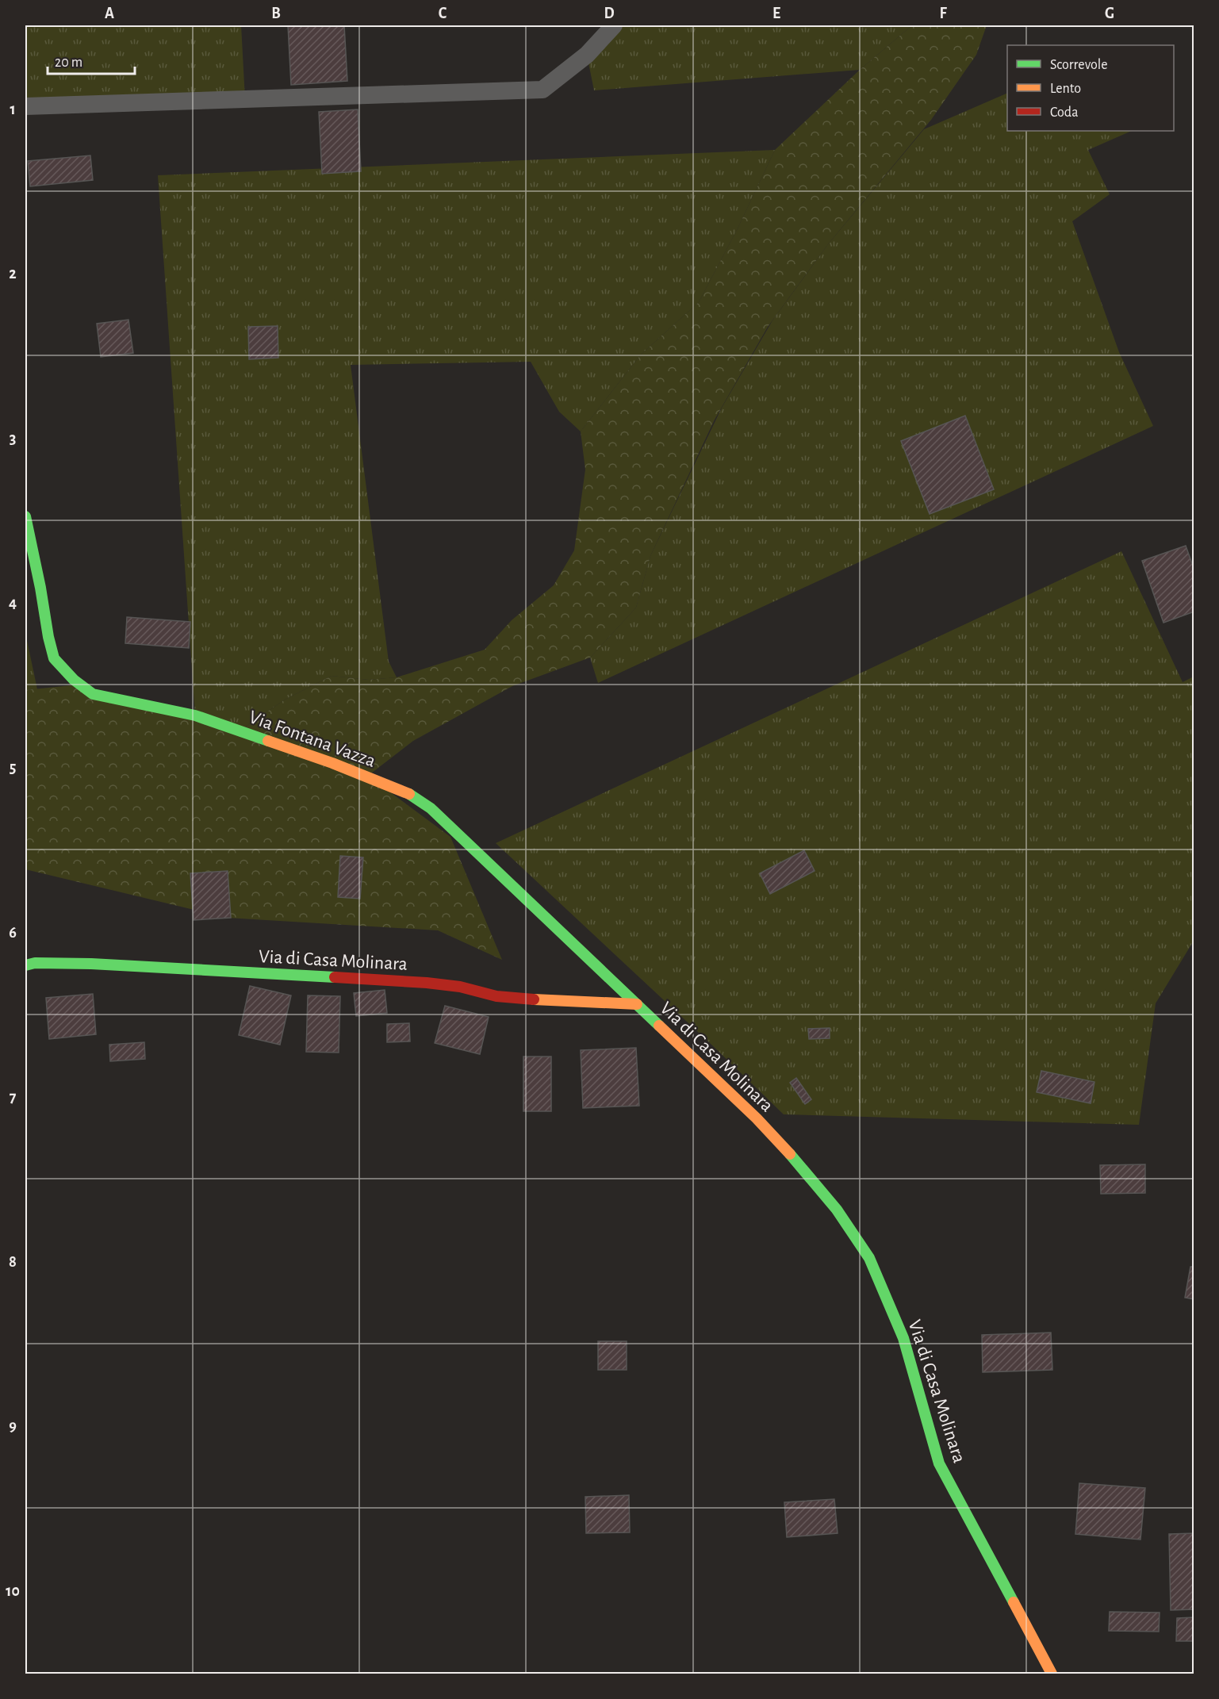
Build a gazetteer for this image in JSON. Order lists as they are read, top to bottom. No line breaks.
{"streets":{"street":["Via Fontana Vazza","Via di Casa Molinara"]},"crossings":[["Via Fontana Vazza","Via di Casa Molinara"]],"legend":["Scorrevole","Lento","Coda"],"scale_bar":"20 m","grid":{"columns":["A","B","C","D","E","F","G"],"rows":["1","2","3","4","5","6","7","8","9","10"]}}
